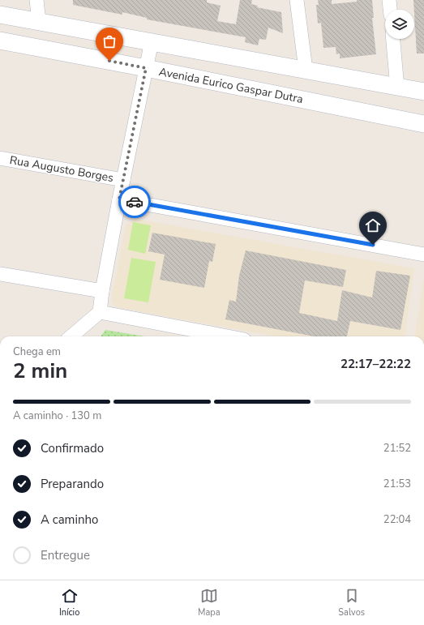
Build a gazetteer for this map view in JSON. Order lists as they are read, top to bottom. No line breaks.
{"streets":{"street":["Avenida Eurico Gaspar Dutra","Rua Augusto Borges"]},"page":{"heading":["2 min","Chega em","22:17–22:22"],"bar":"A caminho · 130 m","list":[["Confirmado","21:52"],["Preparando","21:53"],["A caminho","22:04"],"Entregue"],"tabs":["Início","Mapa","Salvos"]}}
